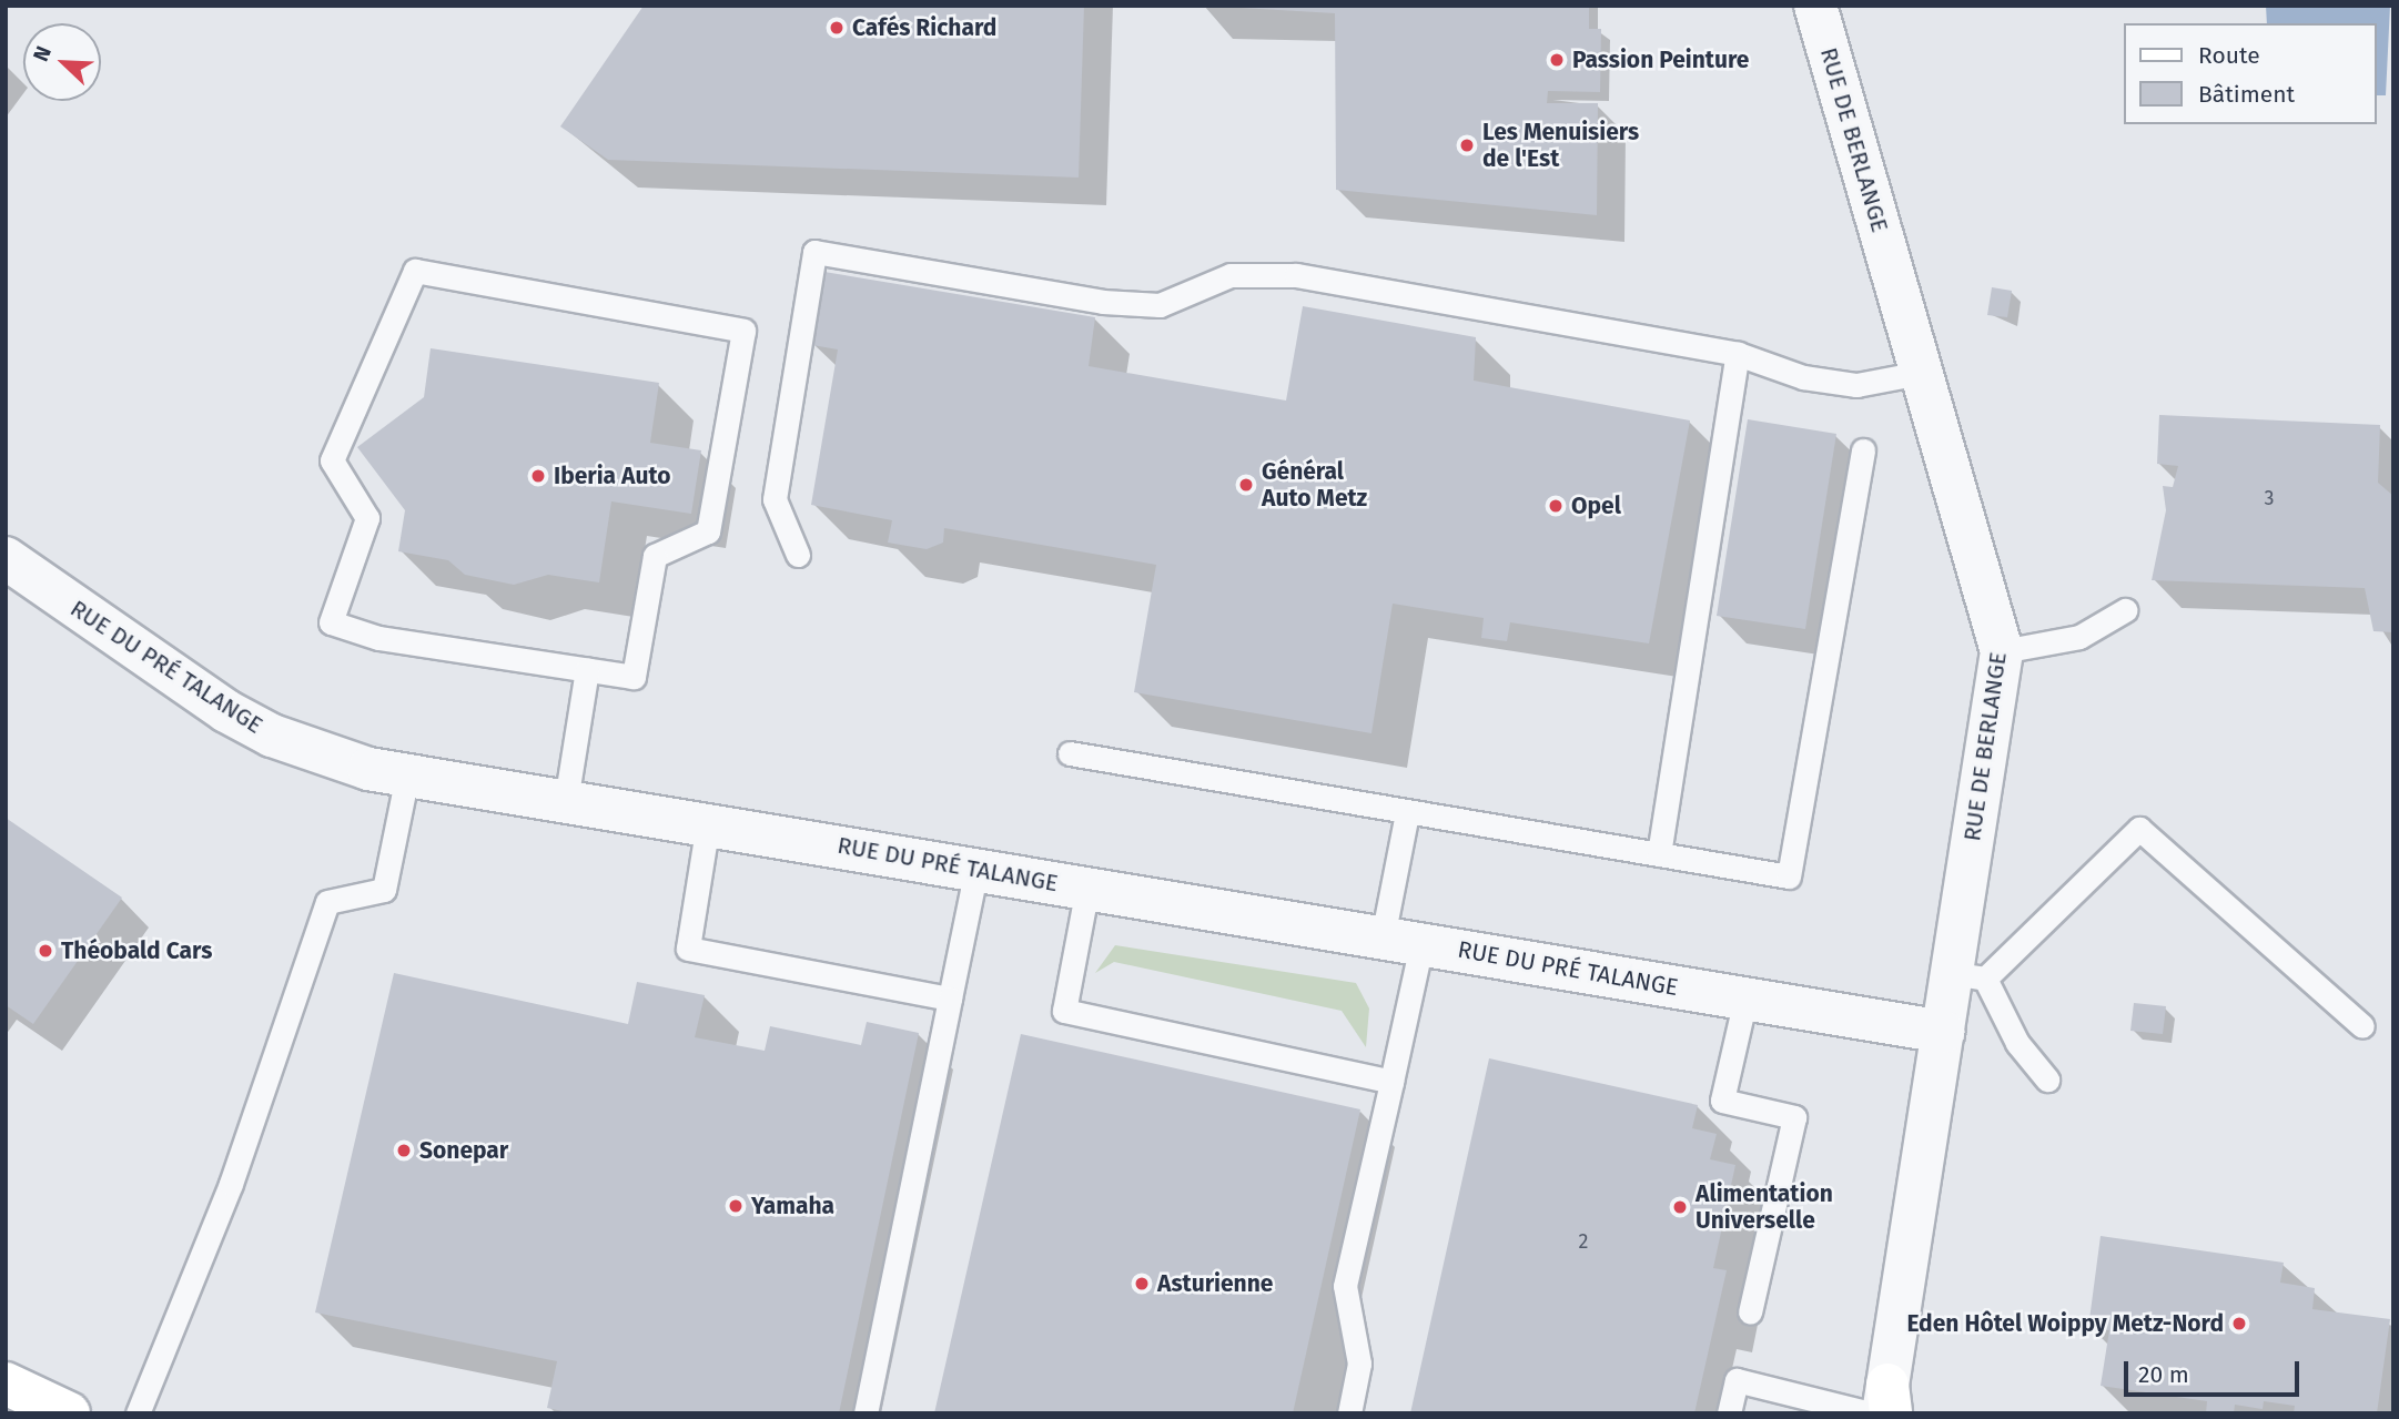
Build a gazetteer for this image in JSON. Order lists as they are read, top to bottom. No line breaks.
{"streets":{"street":["RUE DE BERLANGE","RUE DU PRÉ TALANGE"]},"crossings":[["RUE DE BERLANGE","RUE DU PRÉ TALANGE"]],"places":["Cafés Richard","Passion Peinture","Les Menuisiers de l'Est","Iberia Auto","Général Auto Metz","Opel","Théobald Cars","Sonepar","Yamaha","Alimentation Universelle","Asturienne","Eden Hôtel Woippy Metz-Nord"],"house_numbers":["3","2"],"legend":["Route","Bâtiment"],"scale_bar":"20 m","north":"top left"}
